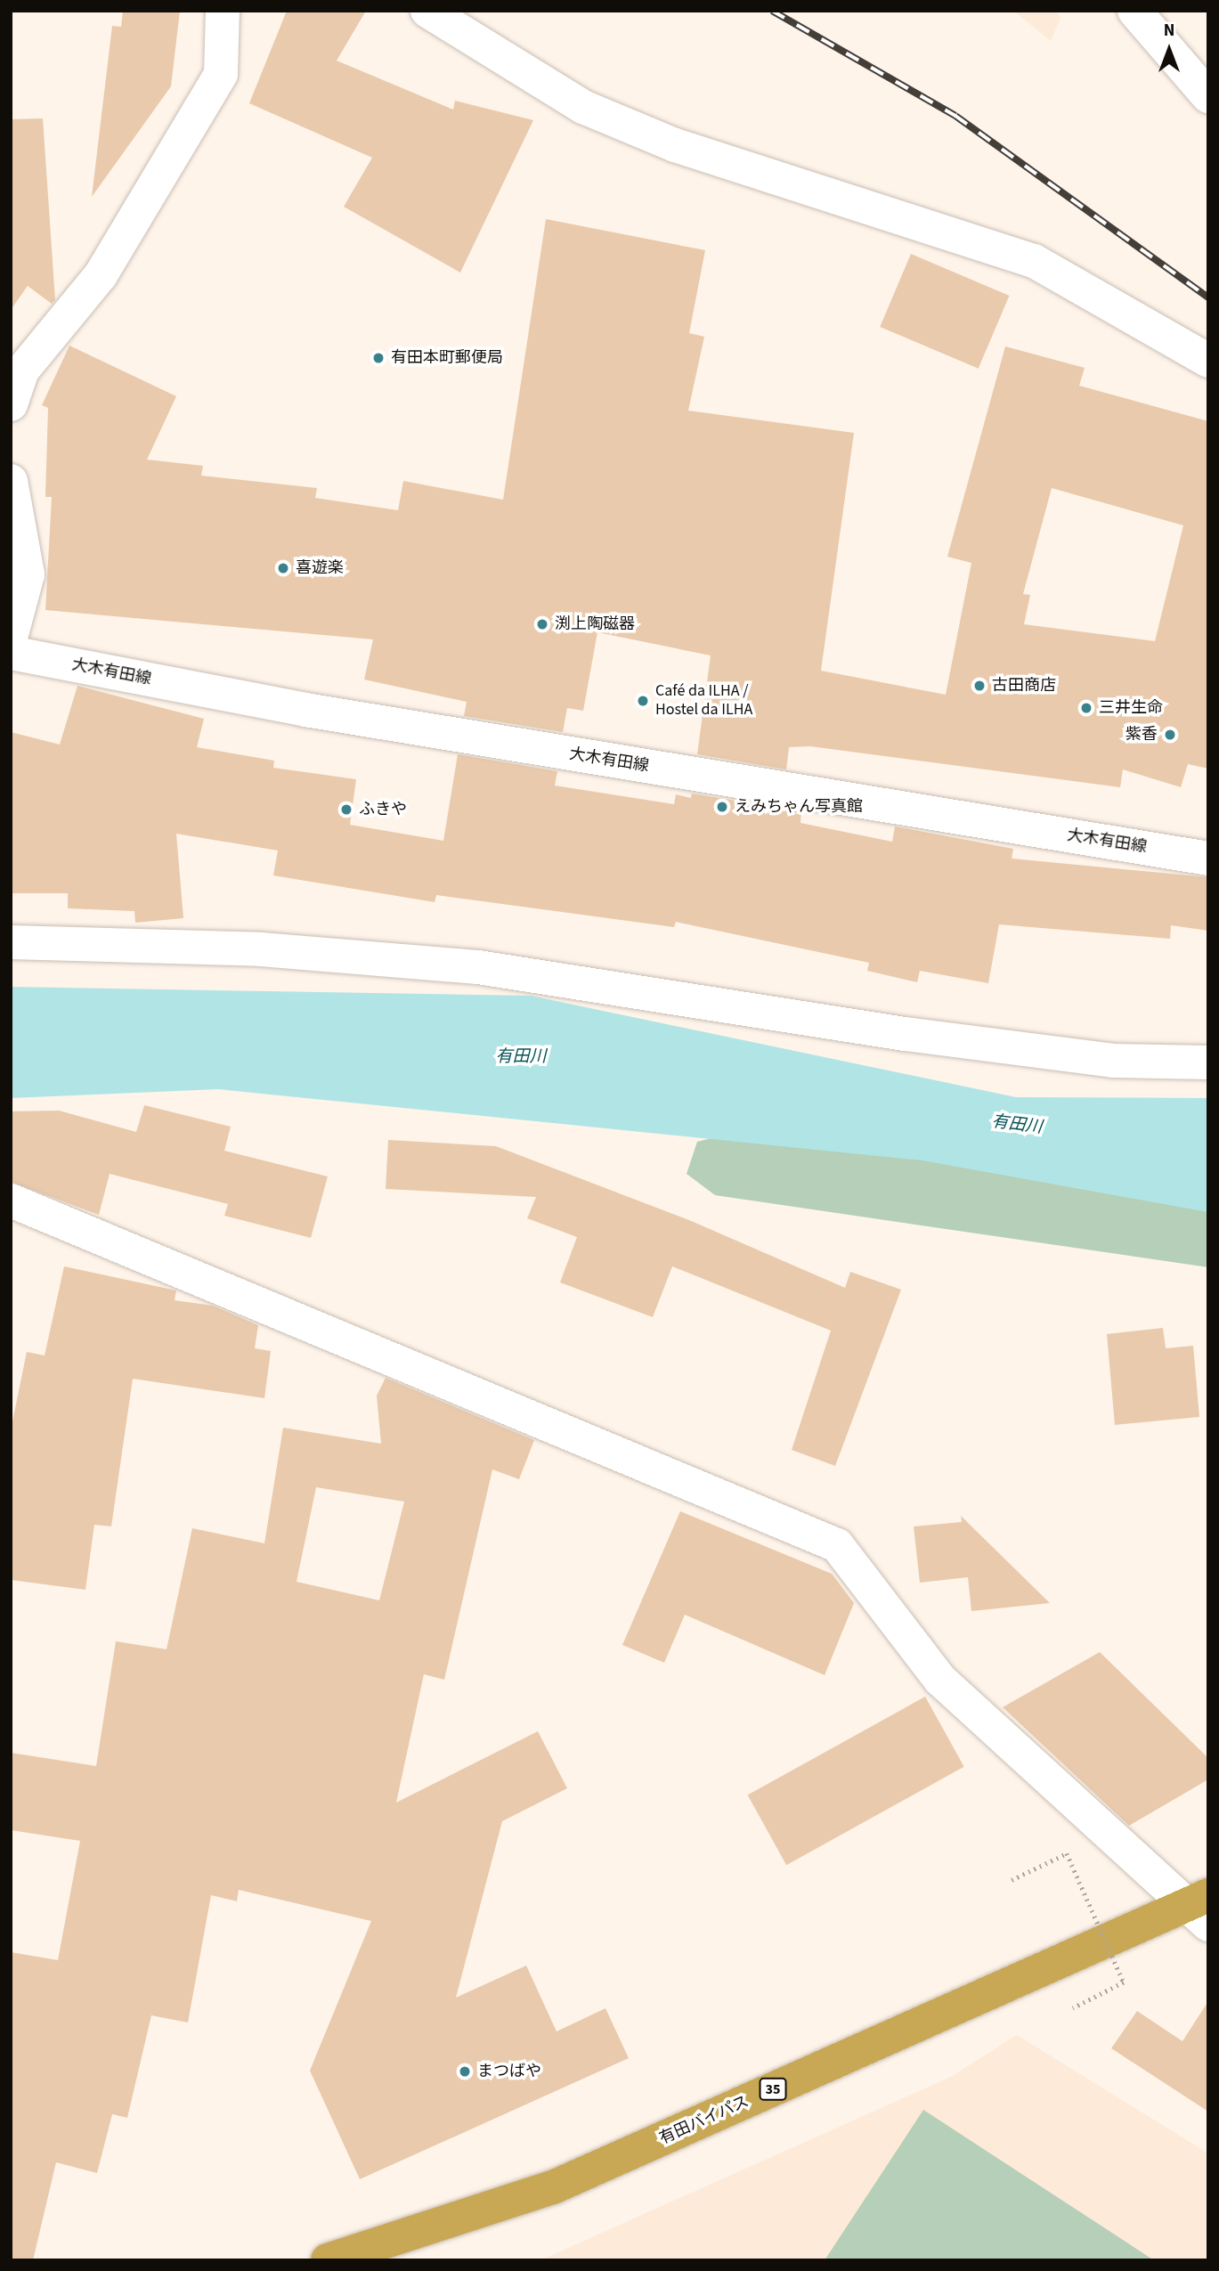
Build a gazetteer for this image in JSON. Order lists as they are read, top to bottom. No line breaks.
{"streets":{"highway":["35","有田バイパス"],"street":["大木有田線"]},"water":["有田川"],"places":["有田本町郵便局","喜遊楽","渕上陶磁器","古田商店","Café da ILHA / Hostel da ILHA","三井生命","紫香","えみちゃん写真館","ふきや","まつばや"],"north":"top"}
